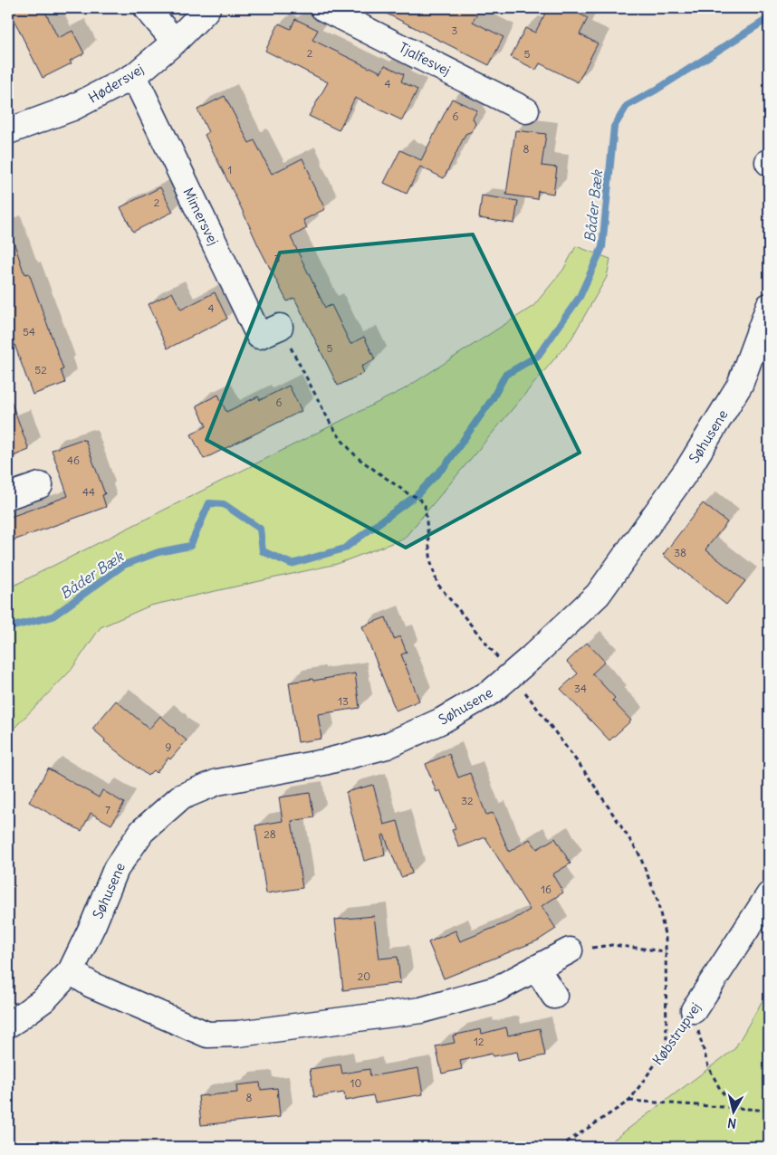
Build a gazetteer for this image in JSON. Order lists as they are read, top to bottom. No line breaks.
{"streets":{"street":["Tjalfesvej","Hødersvej","Mimersvej","Søhusene","Købstrupvej"]},"crossings":[["Hødersvej","Mimersvej"]],"water":["Båder Bæk"],"house_numbers":["3","2","5","4","6","8","1","2","3","4","54","5","52","6","46","44","38","34","13","9","32","7","28","16","20","12","10","8"],"north":"bottom"}
